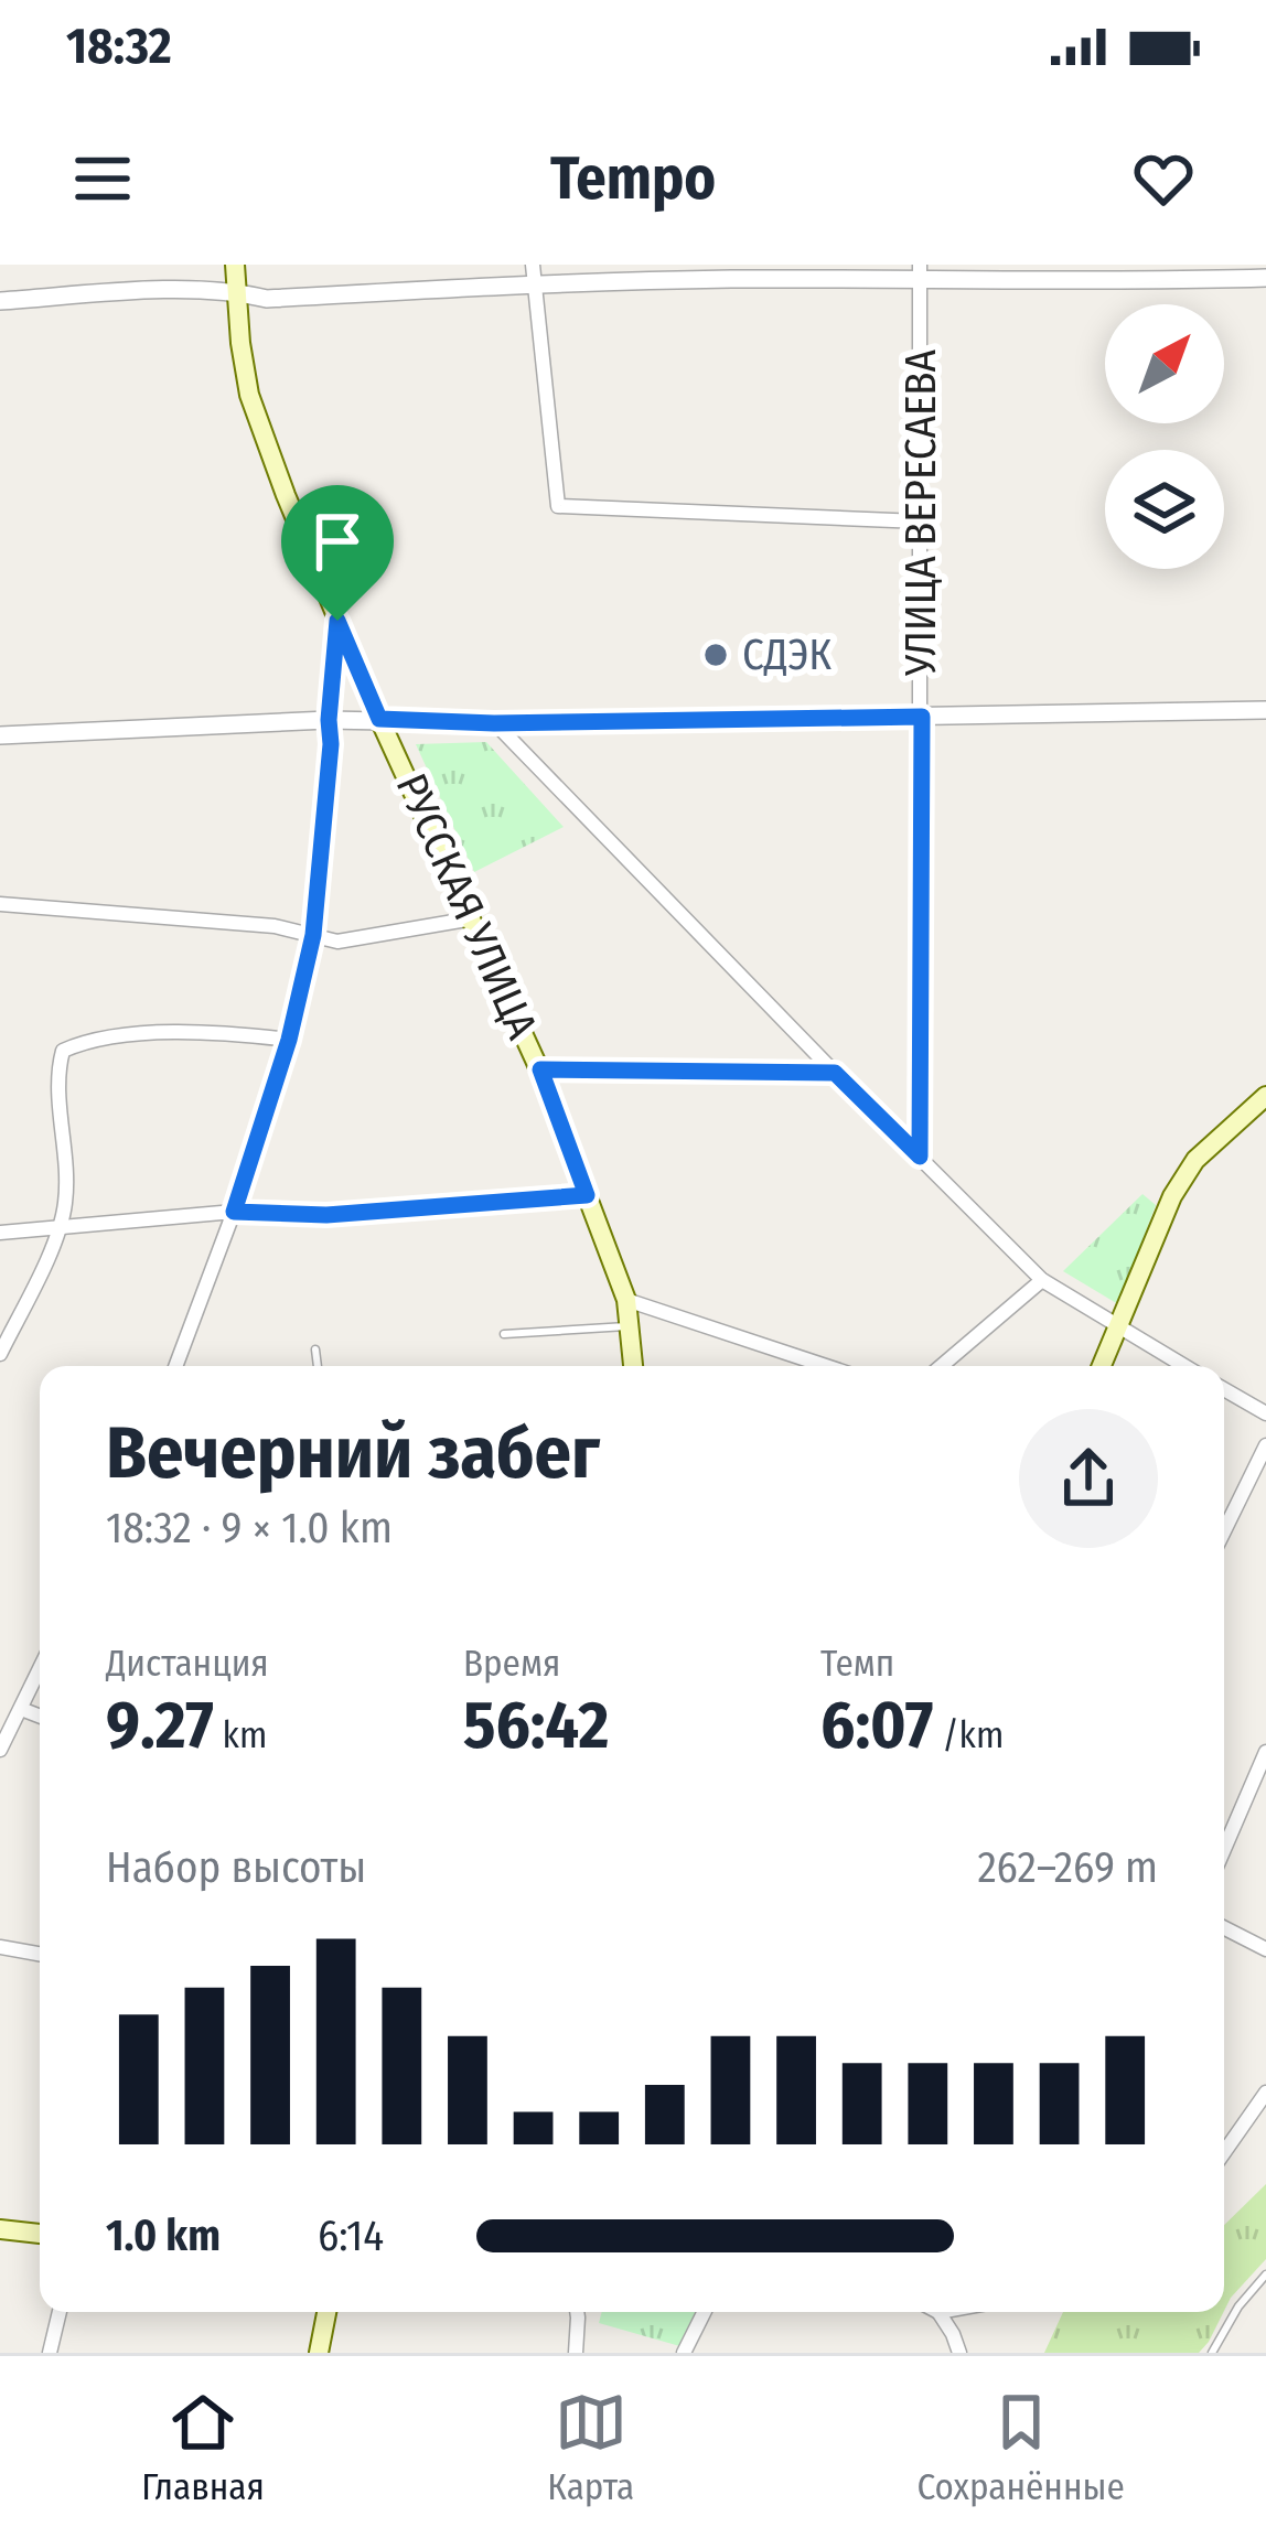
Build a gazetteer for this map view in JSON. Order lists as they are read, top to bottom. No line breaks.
{"streets":{"main road":["РУССКАЯ УЛИЦА"],"street":["УЛИЦА ВЕРЕСАЕВА"]},"places":["СДЭК"],"north":"top right","page":{"status":"18:32","header":"Tempo","heading":["Вечерний забег","18:32 · 9 × 1.0 km"],"stats":[["Дистанция","9.27 km"],["Время","56:42"],["Темп","6:07 /km"]],"chart":["Набор высоты","262–269 m"],"list":[{"name":"1.0 km","note":"6:14"}],"tabs":["Главная","Карта","Сохранённые"]}}
